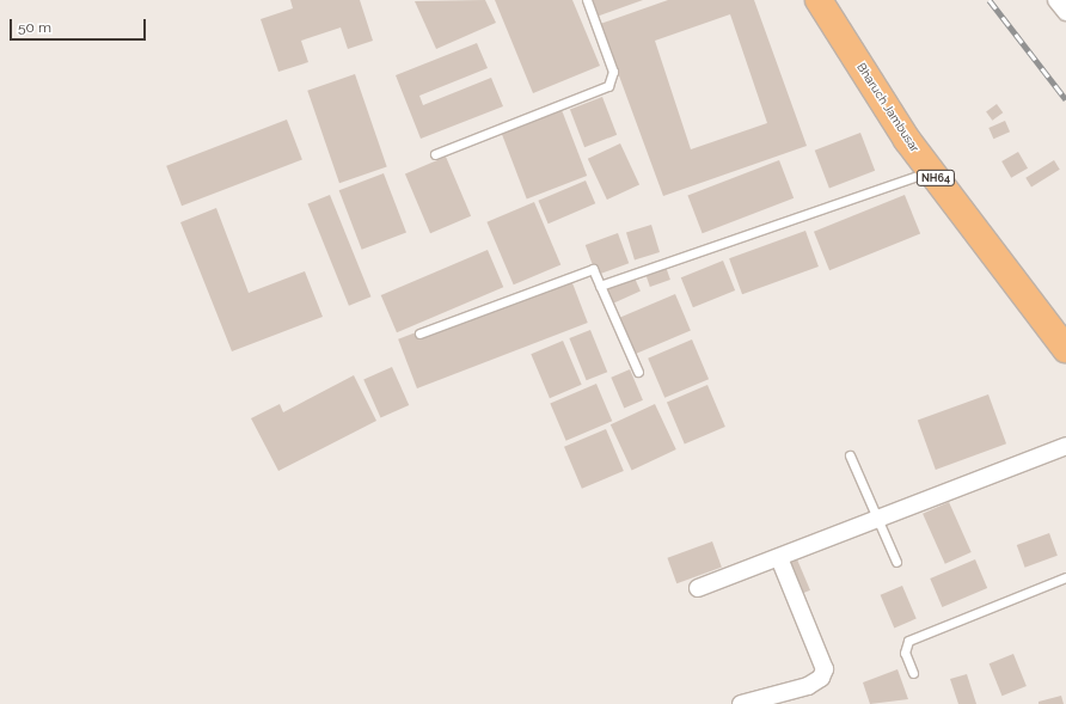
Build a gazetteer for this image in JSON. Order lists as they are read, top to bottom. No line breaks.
{"streets":{"highway":["Bharuch Jambusar","NH64"]},"scale_bar":"50 m"}
